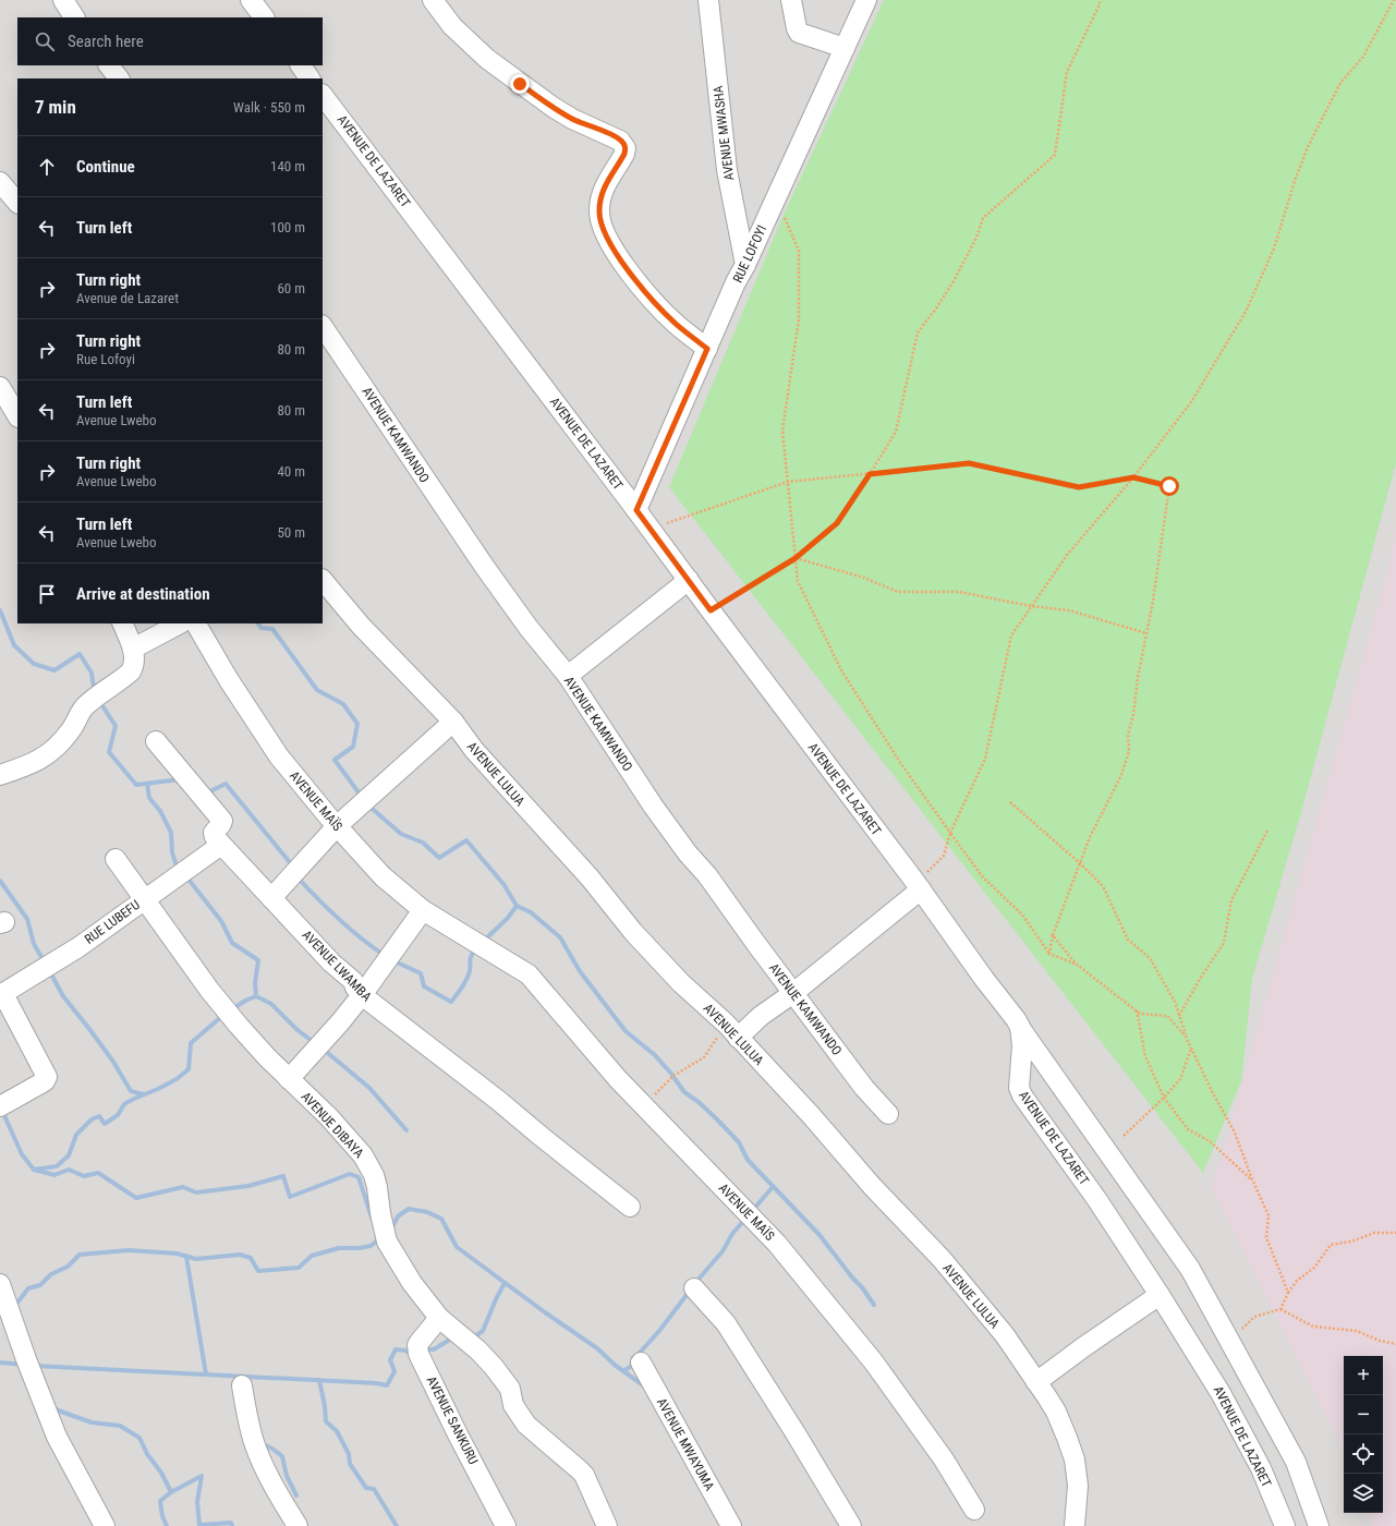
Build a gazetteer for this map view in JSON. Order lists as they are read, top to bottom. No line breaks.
{"streets":{"street":["AVENUE MWASHA","AVENUE DE LAZARET","RUE LOFOYI","AVENUE KAMWANDO","AVENUE LULUA","AVENUE MAÏS","RUE LUBEFU","AVENUE LWAMBA","AVENUE DIBAYA","AVENUE SANKURU","AVENUE MWAYUMA"]},"crossings":[["AVENUE MWASHA","RUE LOFOYI"],["AVENUE DE LAZARET","RUE LOFOYI"],["RUE LUBEFU","AVENUE LWAMBA"],["RUE LUBEFU","AVENUE DIBAYA"],["AVENUE DIBAYA","AVENUE SANKURU"]],"page":{"search":"Search here","heading":["7 min","Walk · 550 m"],"list":[["Continue","140 m"],["Turn left","100 m"],["Turn right","Avenue de Lazaret","60 m"],["Turn right","Rue Lofoyi","80 m"],["Turn left","Avenue Lwebo","80 m"],["Turn right","Avenue Lwebo","40 m"],["Turn left","Avenue Lwebo","50 m"],"Arrive at destination"],"map_buttons":["+","−"]}}
